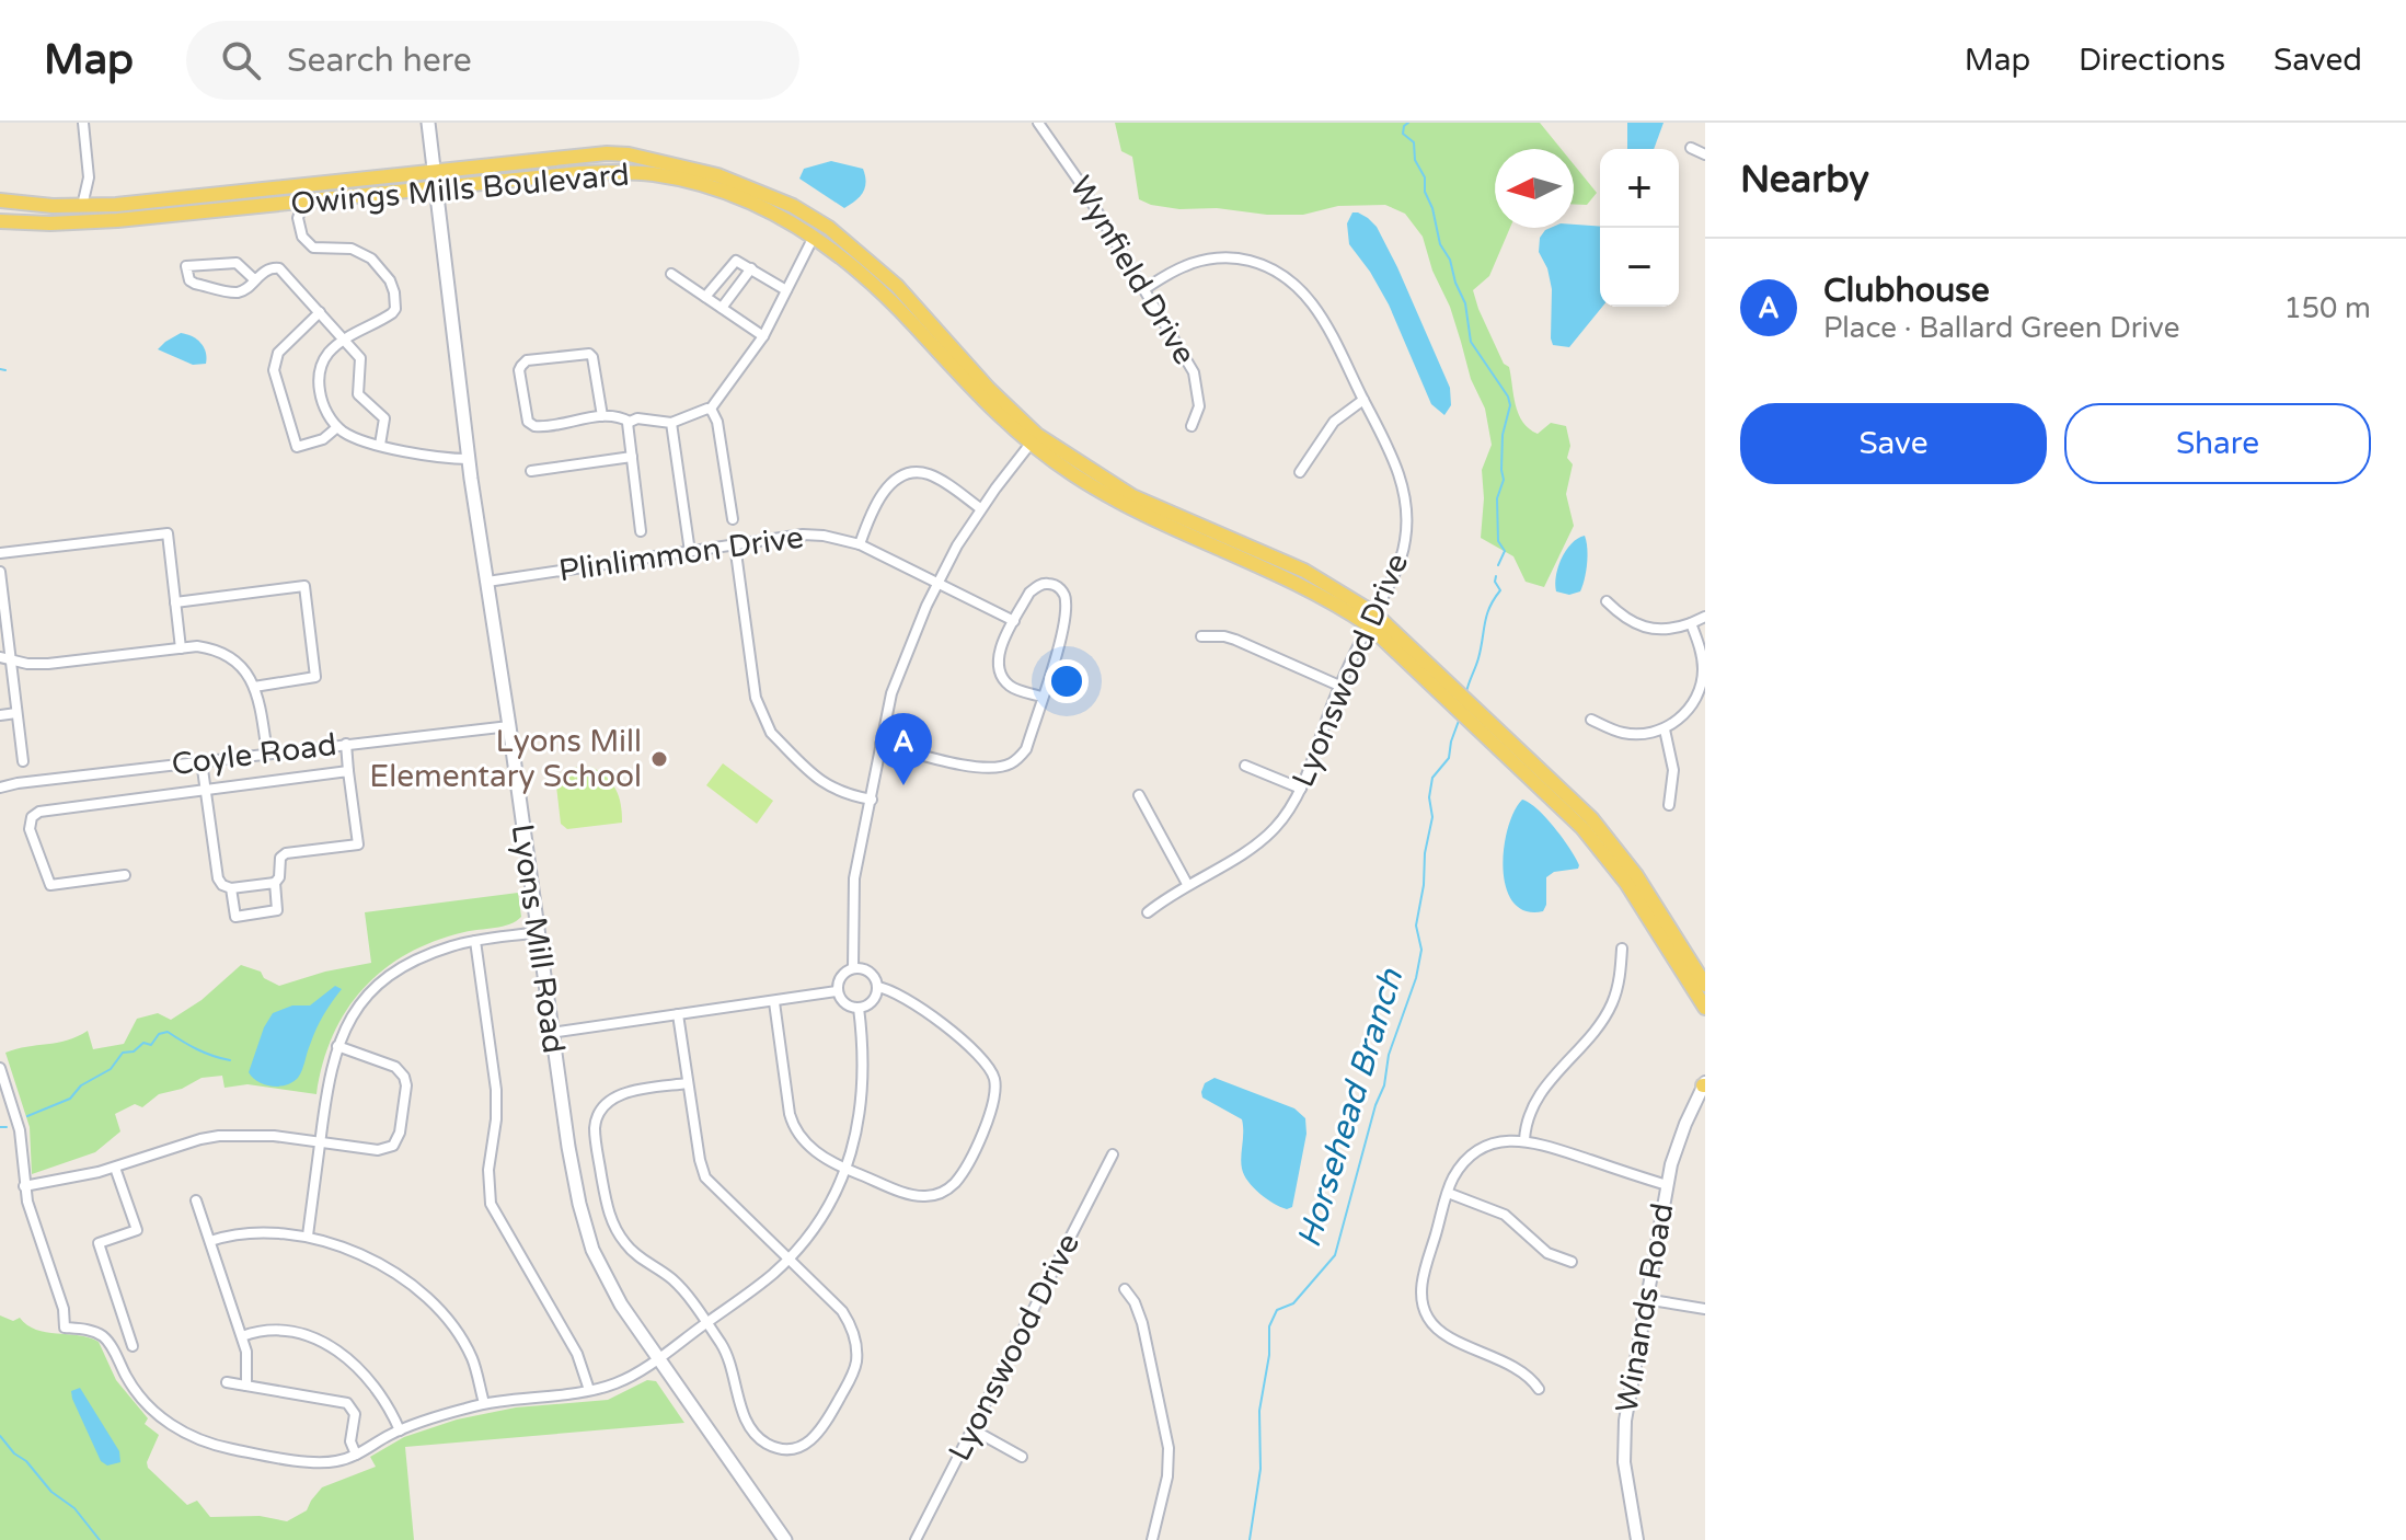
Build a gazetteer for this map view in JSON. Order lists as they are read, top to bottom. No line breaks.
{"streets":{"main road":["Owings Mills Boulevard","Lyons Mill Road"],"street":["Wynfield Drive","Plinlimmon Drive","Lyonswood Drive","Coyle Road","Winands Road"]},"crossings":[["Owings Mills Boulevard","Lyonswood Drive"],["Owings Mills Boulevard","Lyons Mill Road"],["Wynfield Drive","Lyonswood Drive"],["Plinlimmon Drive","Lyons Mill Road"],["Coyle Road","Lyons Mill Road"]],"water":["Horsehead Branch"],"places":["Lyons Mill Elementary School"],"north":"left","page":{"header":"Map","search":"Search here","nav":["Map","Directions","Saved"],"heading":"Nearby","map_buttons":["+","−"],"list":[{"mark":"A","name":"Clubhouse","note":"Place · Ballard Green Drive","value":"150 m"}],"buttons":["Save","Share"],"pins":"A"}}
